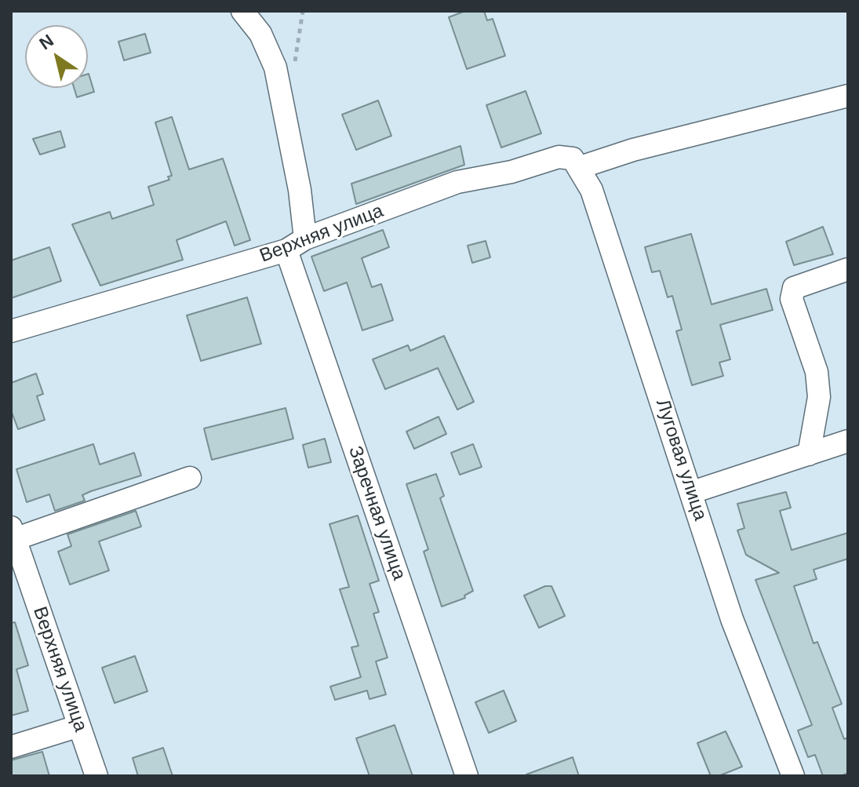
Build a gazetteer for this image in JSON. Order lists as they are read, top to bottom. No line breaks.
{"streets":{"street":["Верхняя улица","Луговая улица","Заречная улица"]},"crossings":[["Верхняя улица","Луговая улица"],["Верхняя улица","Заречная улица"]],"north":"top left"}
